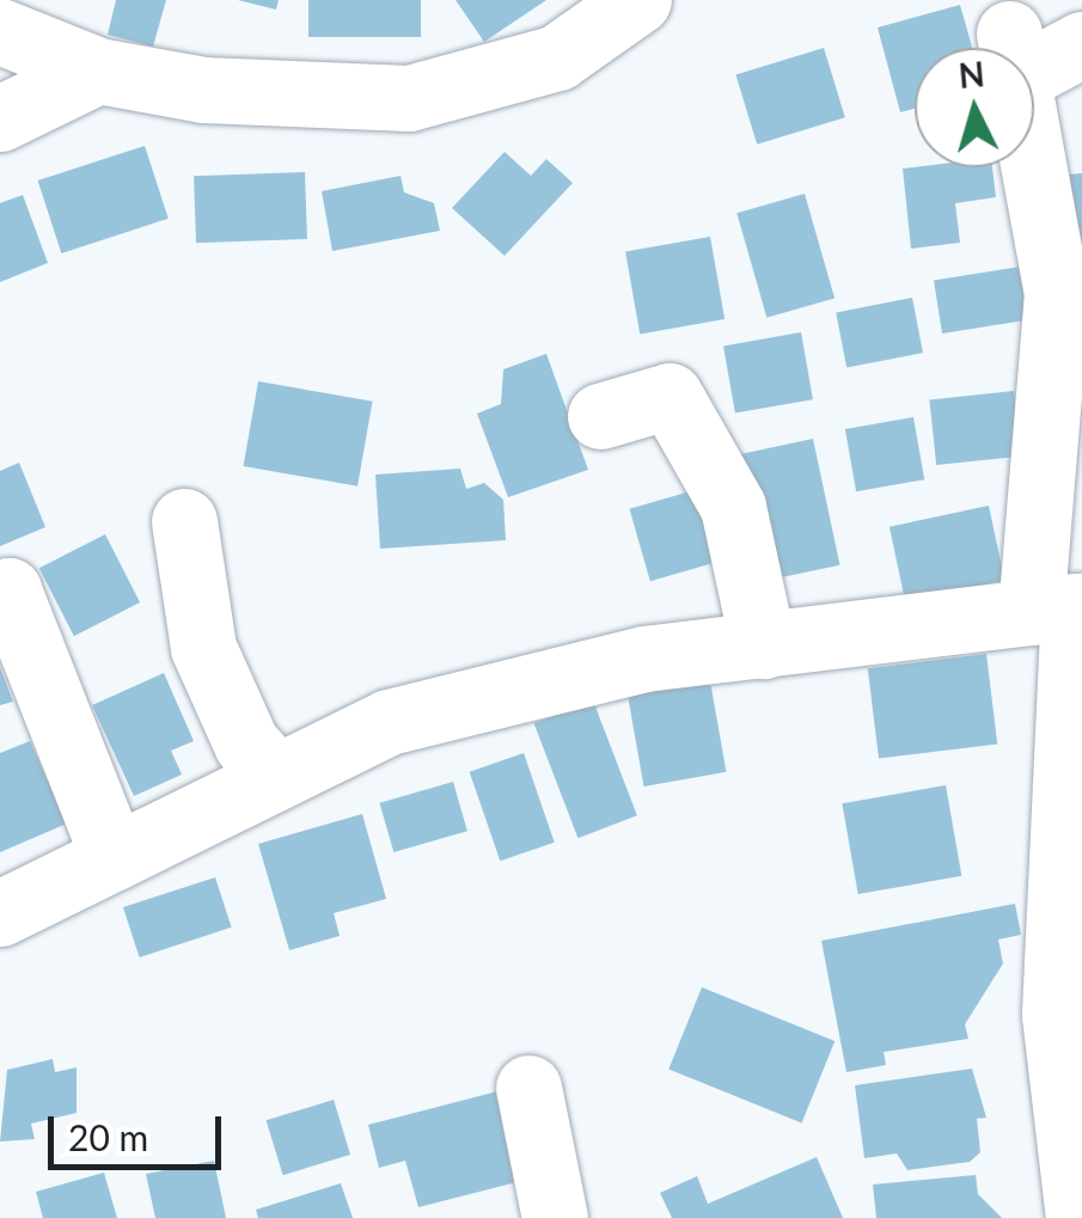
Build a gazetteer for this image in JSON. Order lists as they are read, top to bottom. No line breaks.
{"scale_bar":"20 m","north":"top"}
